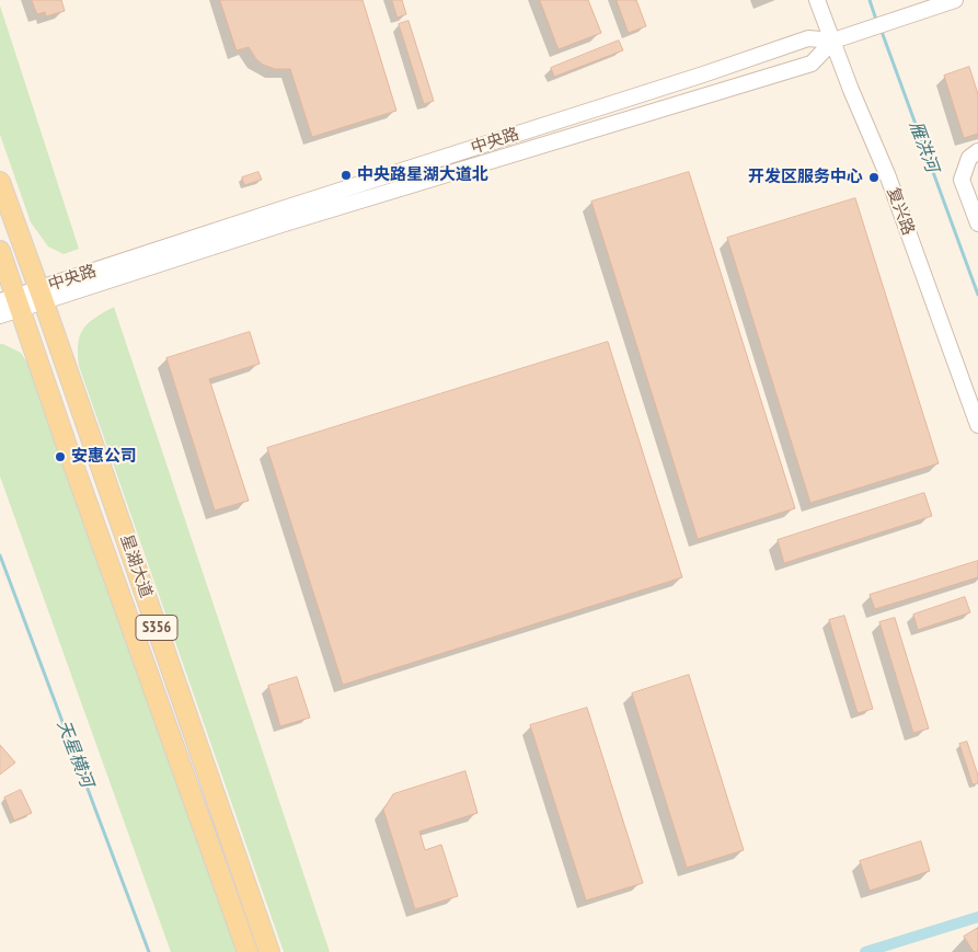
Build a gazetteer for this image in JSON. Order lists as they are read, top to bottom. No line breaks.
{"streets":{"main road":["星湖大道","S356"],"street":["中央路","复兴路"]},"crossings":[["中央路","复兴路"],["中央路","星湖大道"]],"water":["雁洪河","天星横河"],"places":["中央路星湖大道北","开发区服务中心","安惠公司"]}
